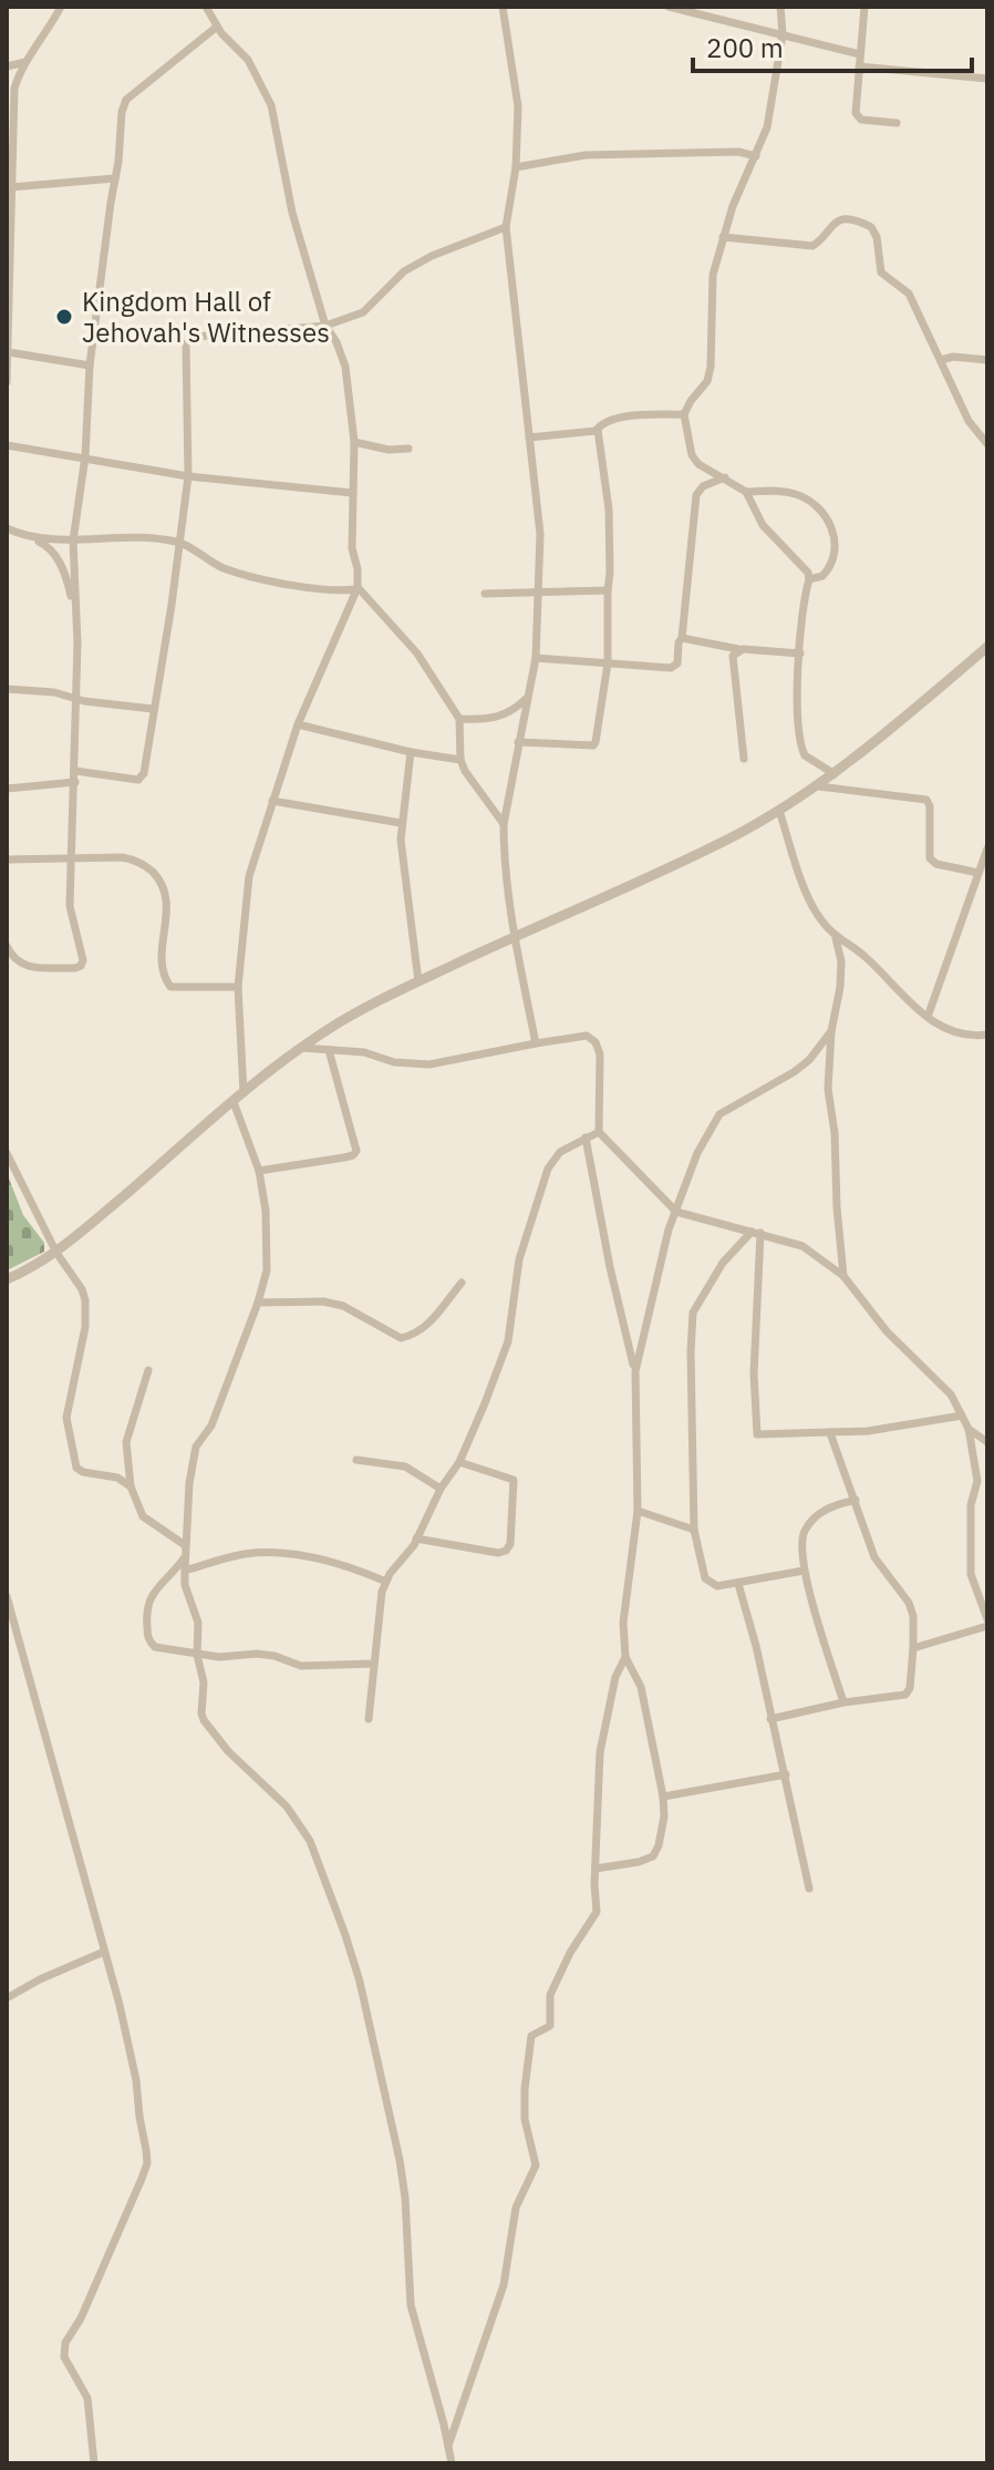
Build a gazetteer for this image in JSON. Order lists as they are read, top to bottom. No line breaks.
{"places":["Kingdom Hall of Jehovah's Witnesses"],"scale_bar":"200 m"}
